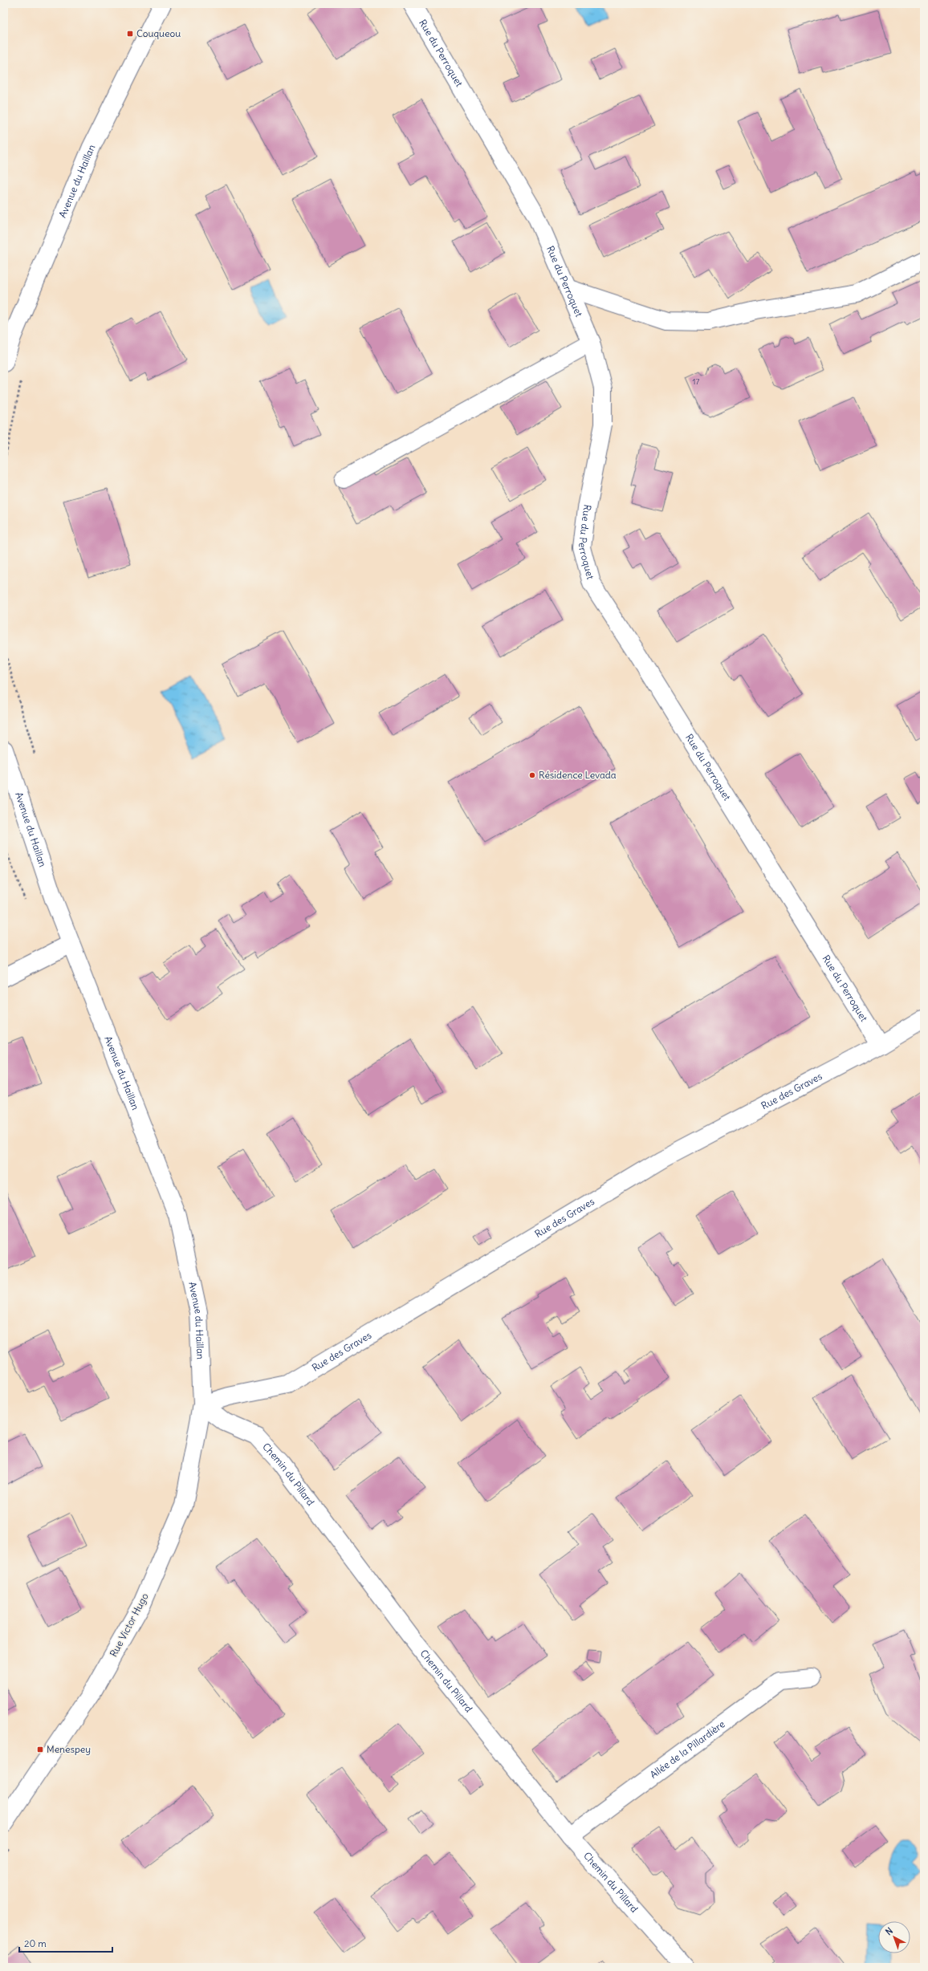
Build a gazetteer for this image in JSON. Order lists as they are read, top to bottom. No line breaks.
{"streets":{"street":["Rue du Perroquet","Avenue du Haillan","Rue des Graves","Chemin du Pillard","Rue Victor Hugo","Allée de la Pillardière"]},"crossings":[["Rue du Perroquet","Rue des Graves"],["Avenue du Haillan","Rue des Graves"],["Avenue du Haillan","Chemin du Pillard"],["Avenue du Haillan","Rue Victor Hugo"],["Rue des Graves","Chemin du Pillard"],["Rue des Graves","Rue Victor Hugo"],["Chemin du Pillard","Rue Victor Hugo"],["Chemin du Pillard","Allée de la Pillardière"]],"places":{"transit":["Couqueou","Menespey"],"other":["Résidence Levada"]},"house_numbers":["17"],"scale_bar":"20 m","north":"top left"}
